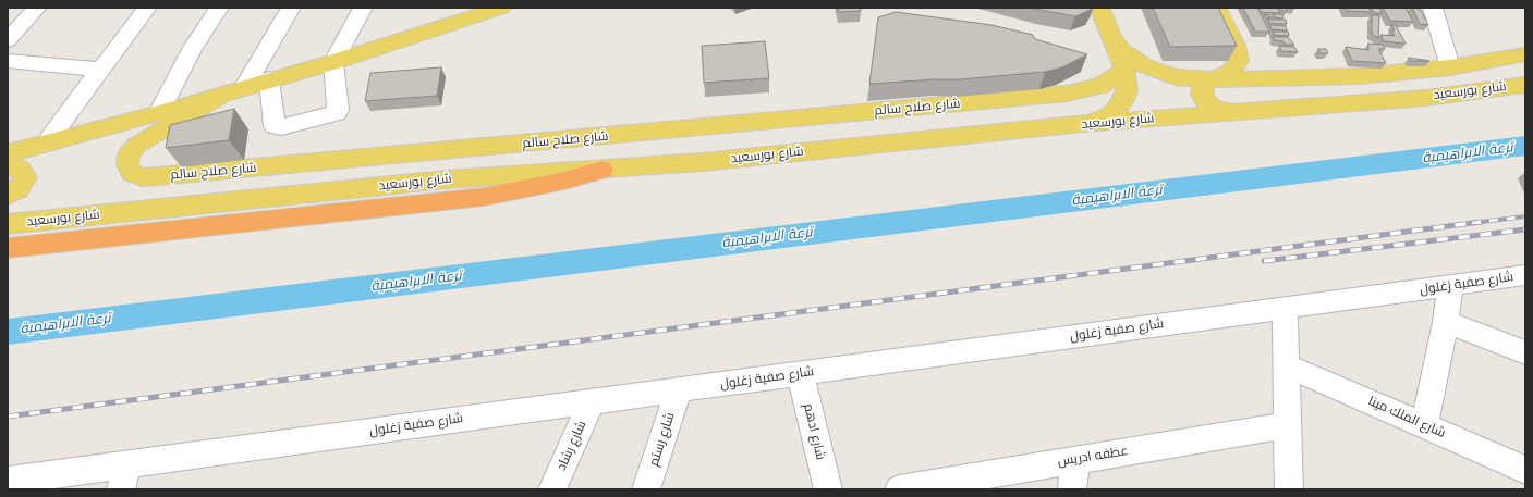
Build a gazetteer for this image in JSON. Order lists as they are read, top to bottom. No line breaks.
{"streets":{"main road":["شارع بورسعيد","شارع صلاح سالم"],"street":["شارع صفية زغلول","شارع الملك مينا","شارع ادهم","شارع رستم","شارع رشاد","عطفه ادريس"]},"crossings":[["شارع صفية زغلول","شارع ادهم"],["شارع صفية زغلول","شارع رستم"],["شارع صفية زغلول","شارع رشاد"]],"water":["ترعة الابراهيمية"]}
